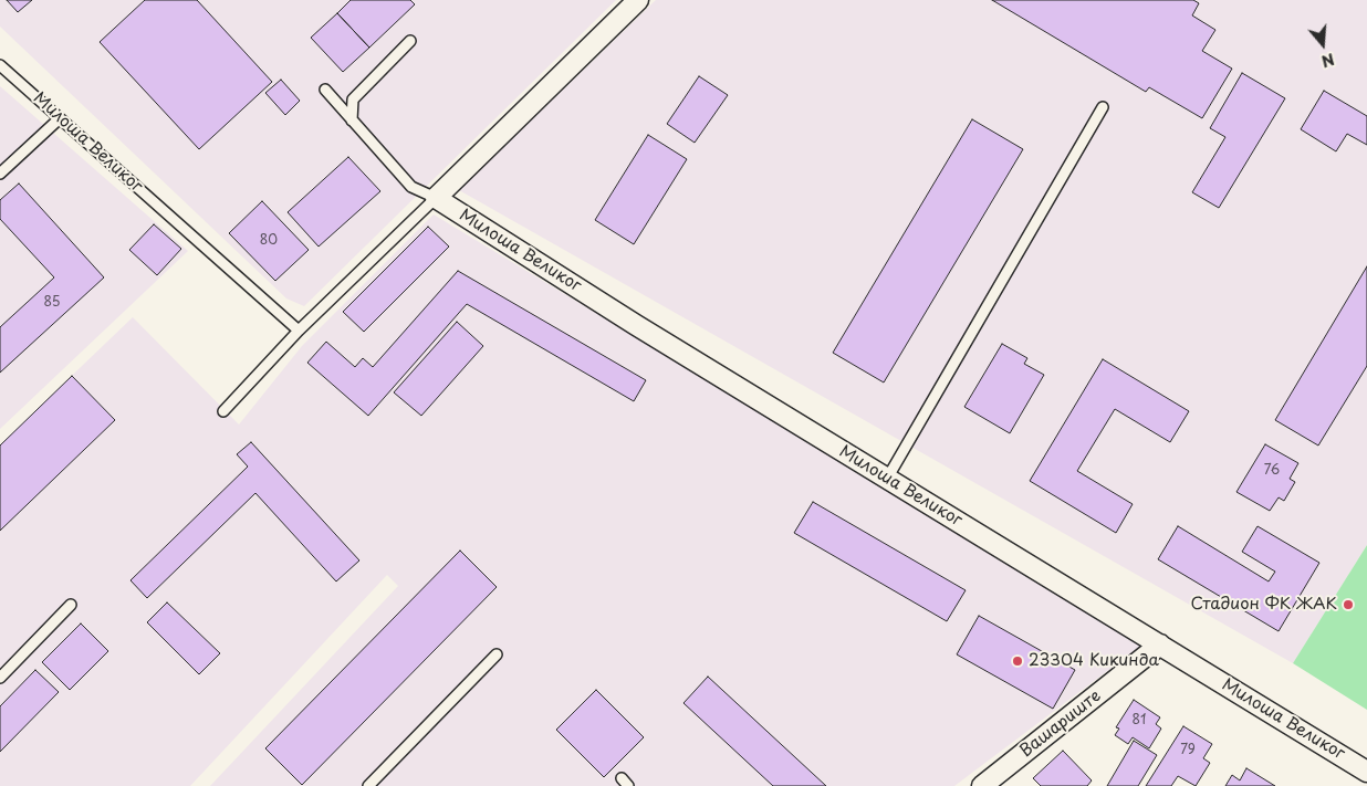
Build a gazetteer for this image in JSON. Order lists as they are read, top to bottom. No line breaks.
{"streets":{"street":["Милоша Великог","Вашариште"]},"crossings":[["Милоша Великог","Вашариште"]],"places":["Стадион ФК ЖАК","23304 Кикинда"],"house_numbers":["80","85","76","81","79"],"north":"bottom"}
